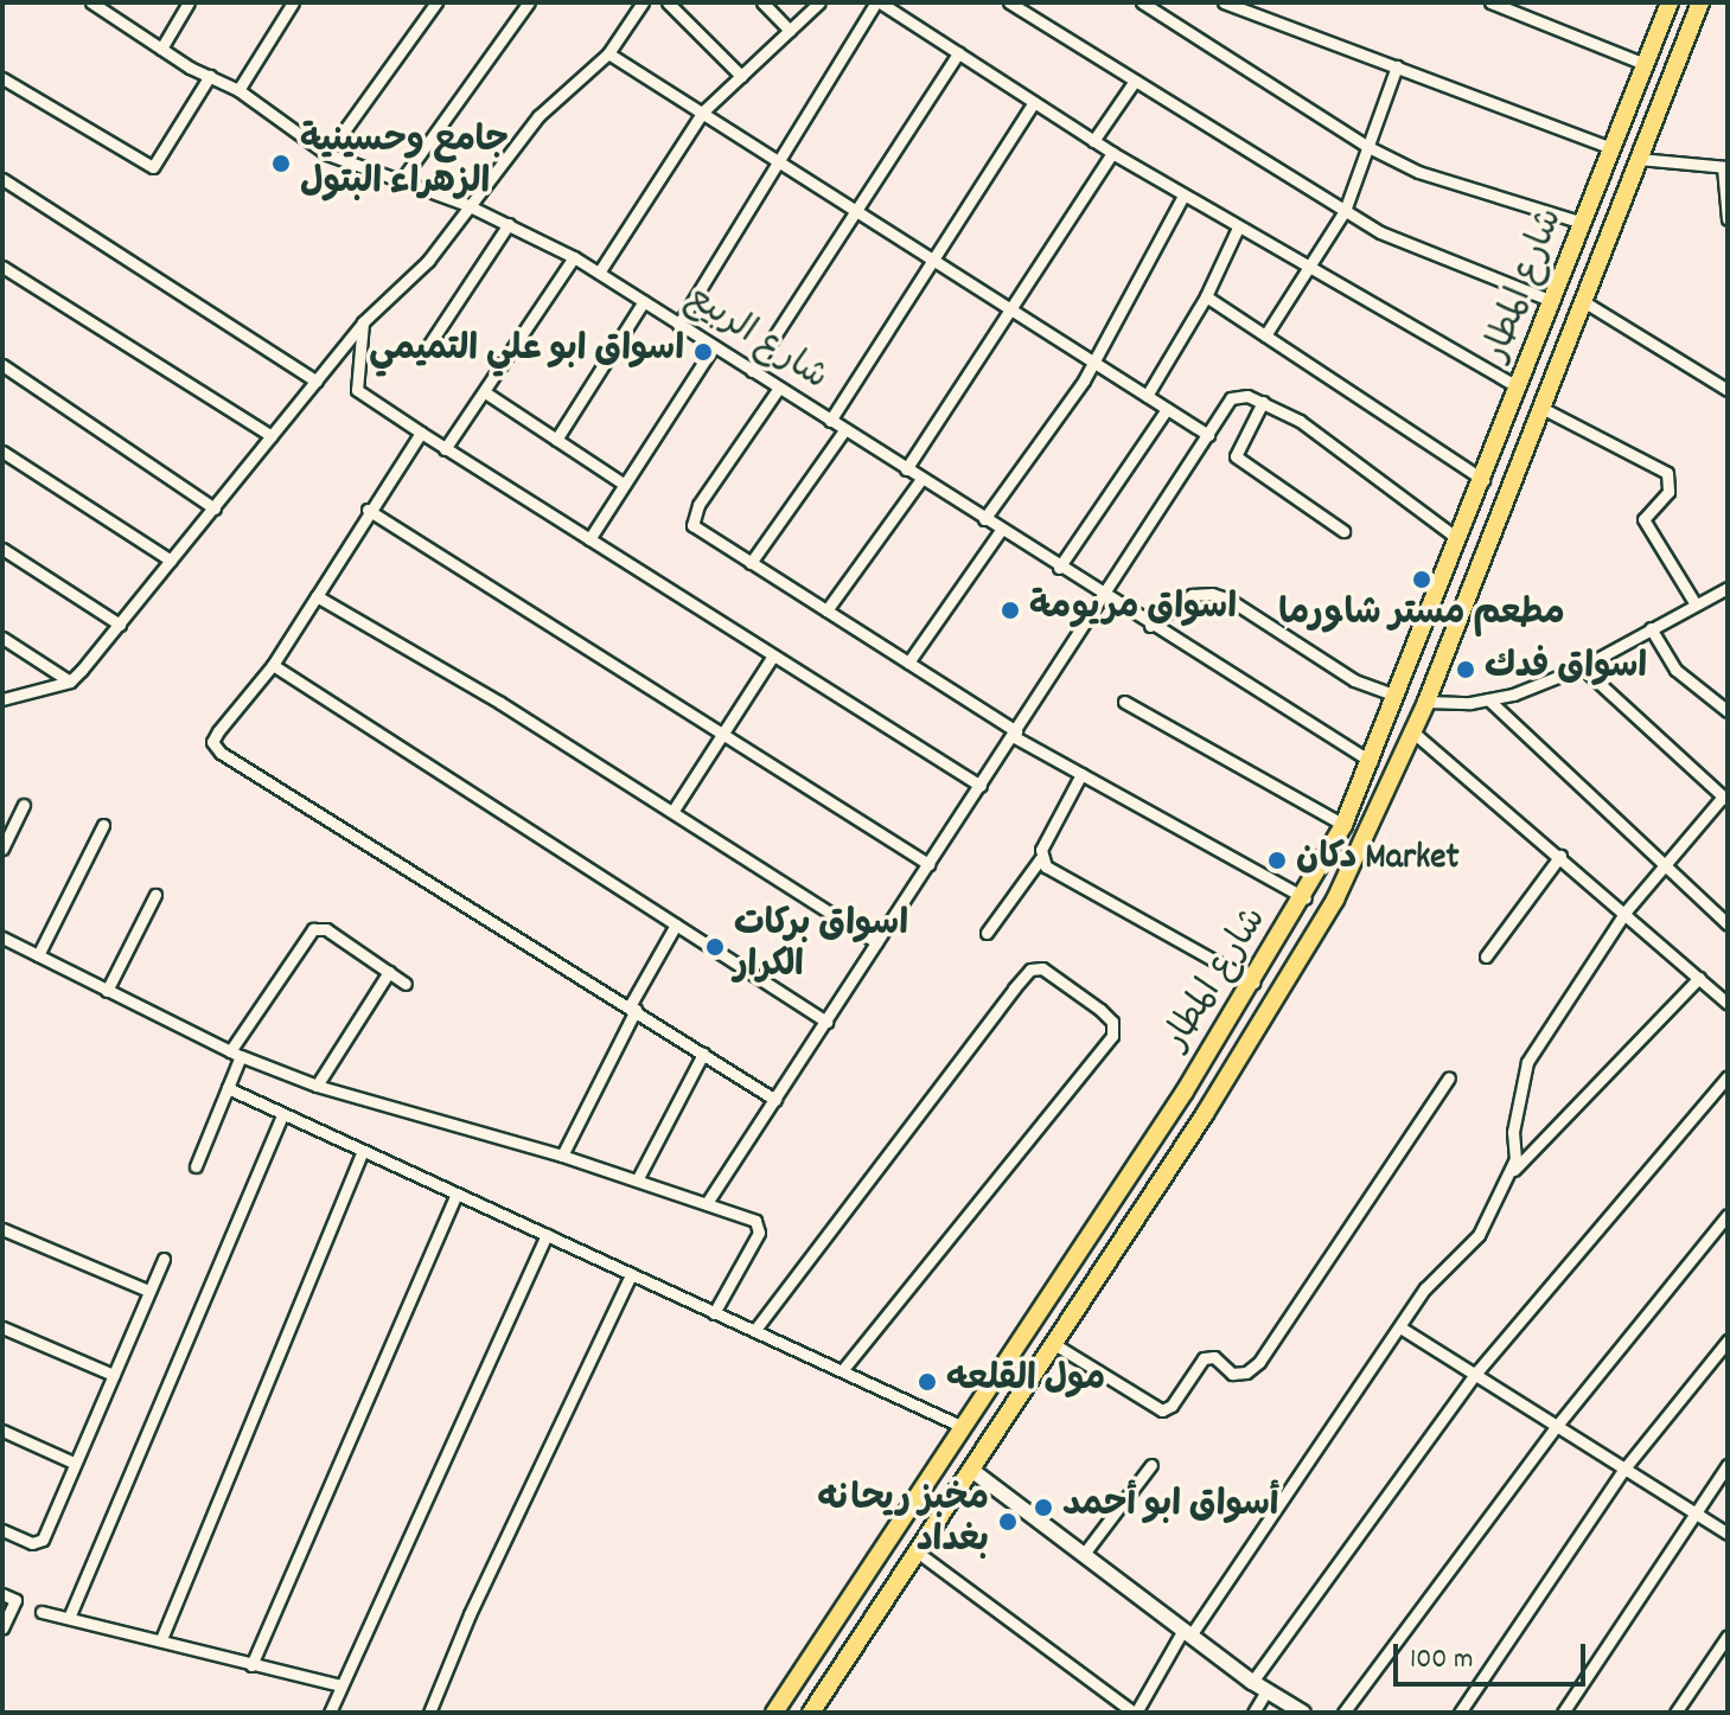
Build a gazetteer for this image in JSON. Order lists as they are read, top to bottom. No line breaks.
{"streets":{"main road":["شارع المطار"],"street":["شارع الربيع"]},"crossings":[["شارع المطار","شارع الربيع"]],"places":["جامع وحسينية الزهراء البتول","اسواق ابو علي التميمي","مطعم مستر شاورما","اسواق مريومة","اسواق فدك","دكان Market","اسواق بركات الكرار","مول القلعه","أسواق ابو أحمد","مخبز ريحانه بغداد"],"scale_bar":"100 m"}
